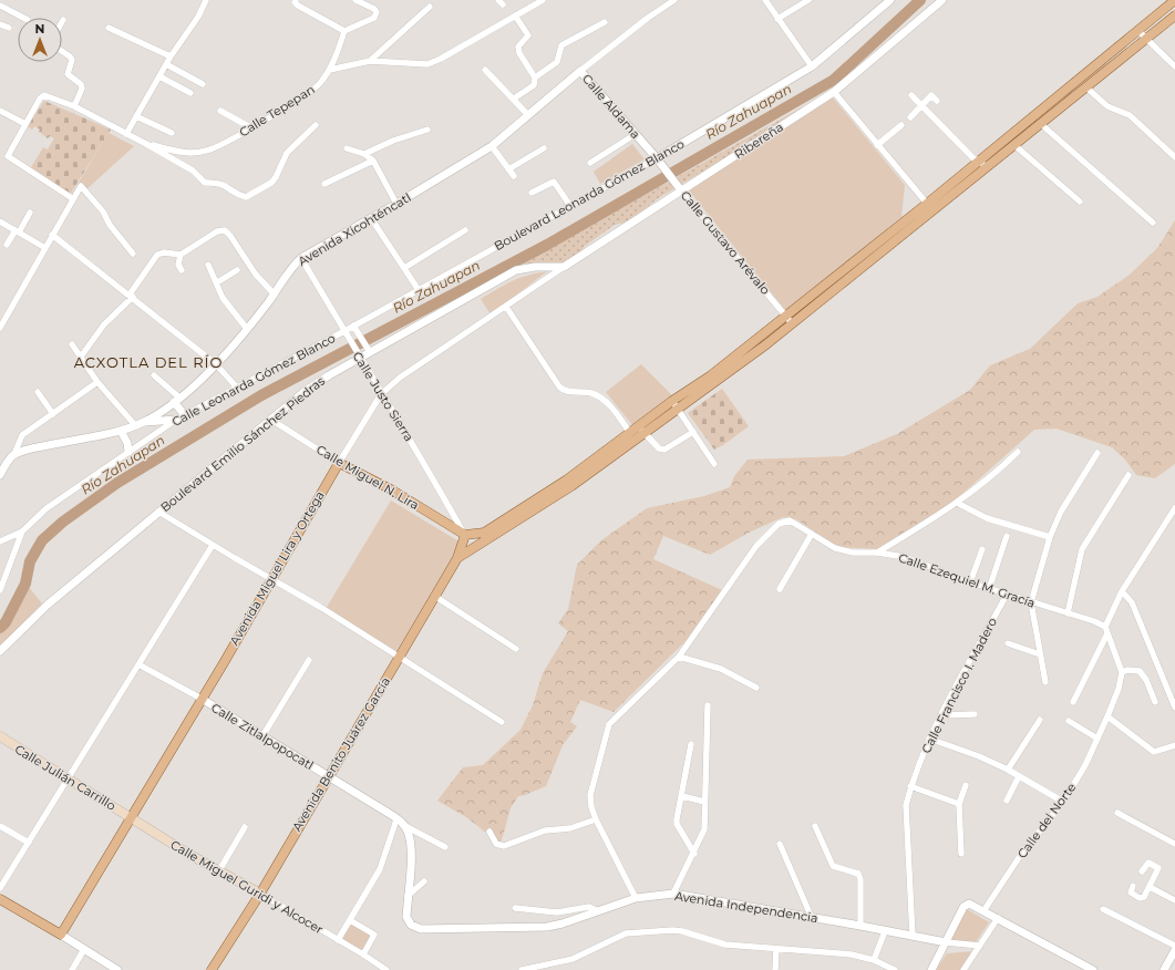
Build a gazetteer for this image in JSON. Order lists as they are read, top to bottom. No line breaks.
{"streets":{"main road":["Calle Miguel N. Lira","Avenida Miguel Lira y Ortega","Avenida Benito Juárez García","Calle Julián Carrillo","Calle Miguel Guridi y Alcocer"],"street":["Calle Aldama","Calle Tepepan","Ribereña","Boulevard Leonarda Gómez Blanco","Avenida Xicohténcatl","Calle Gustavo Arévalo","Calle Leonarda Gómez Blanco","Calle Justo Sierra","Boulevard Emilio Sánchez Piedras","Calle Ezequiel M. Gracía","Calle Francisco I. Madero","Calle Zitlalpopocatl","Calle del Norte","Avenida Independencia"]},"crossings":[["Calle Aldama","Boulevard Leonarda Gómez Blanco"],["Calle Aldama","Avenida Xicohténcatl"],["Calle Aldama","Calle Gustavo Arévalo"],["Ribereña","Calle Gustavo Arévalo"],["Ribereña","Boulevard Emilio Sánchez Piedras"],["Ribereña","Avenida Miguel Lira y Ortega"],["Boulevard Leonarda Gómez Blanco","Calle Gustavo Arévalo"],["Boulevard Leonarda Gómez Blanco","Calle Leonarda Gómez Blanco"],["Boulevard Leonarda Gómez Blanco","Calle Justo Sierra"],["Avenida Xicohténcatl","Calle Justo Sierra"],["Calle Leonarda Gómez Blanco","Calle Justo Sierra"],["Calle Justo Sierra","Boulevard Emilio Sánchez Piedras"],["Calle Justo Sierra","Calle Miguel N. Lira"],["Calle Justo Sierra","Avenida Miguel Lira y Ortega"],["Calle Justo Sierra","Avenida Benito Juárez García"],["Boulevard Emilio Sánchez Piedras","Calle Miguel N. Lira"],["Boulevard Emilio Sánchez Piedras","Avenida Miguel Lira y Ortega"],["Calle Miguel N. Lira","Avenida Miguel Lira y Ortega"],["Calle Miguel N. Lira","Avenida Benito Juárez García"],["Avenida Miguel Lira y Ortega","Calle Zitlalpopocatl"],["Avenida Miguel Lira y Ortega","Calle Julián Carrillo"],["Avenida Miguel Lira y Ortega","Calle Miguel Guridi y Alcocer"],["Calle Ezequiel M. Gracía","Calle Francisco I. Madero"],["Calle Ezequiel M. Gracía","Avenida Independencia"],["Calle Francisco I. Madero","Avenida Independencia"],["Calle Zitlalpopocatl","Avenida Benito Juárez García"],["Calle Zitlalpopocatl","Avenida Independencia"],["Avenida Benito Juárez García","Calle Miguel Guridi y Alcocer"],["Calle Julián Carrillo","Calle Miguel Guridi y Alcocer"]],"districts":["ACXOTLA DEL RÍO"],"water":["Río Zahuapan"],"north":"top"}
